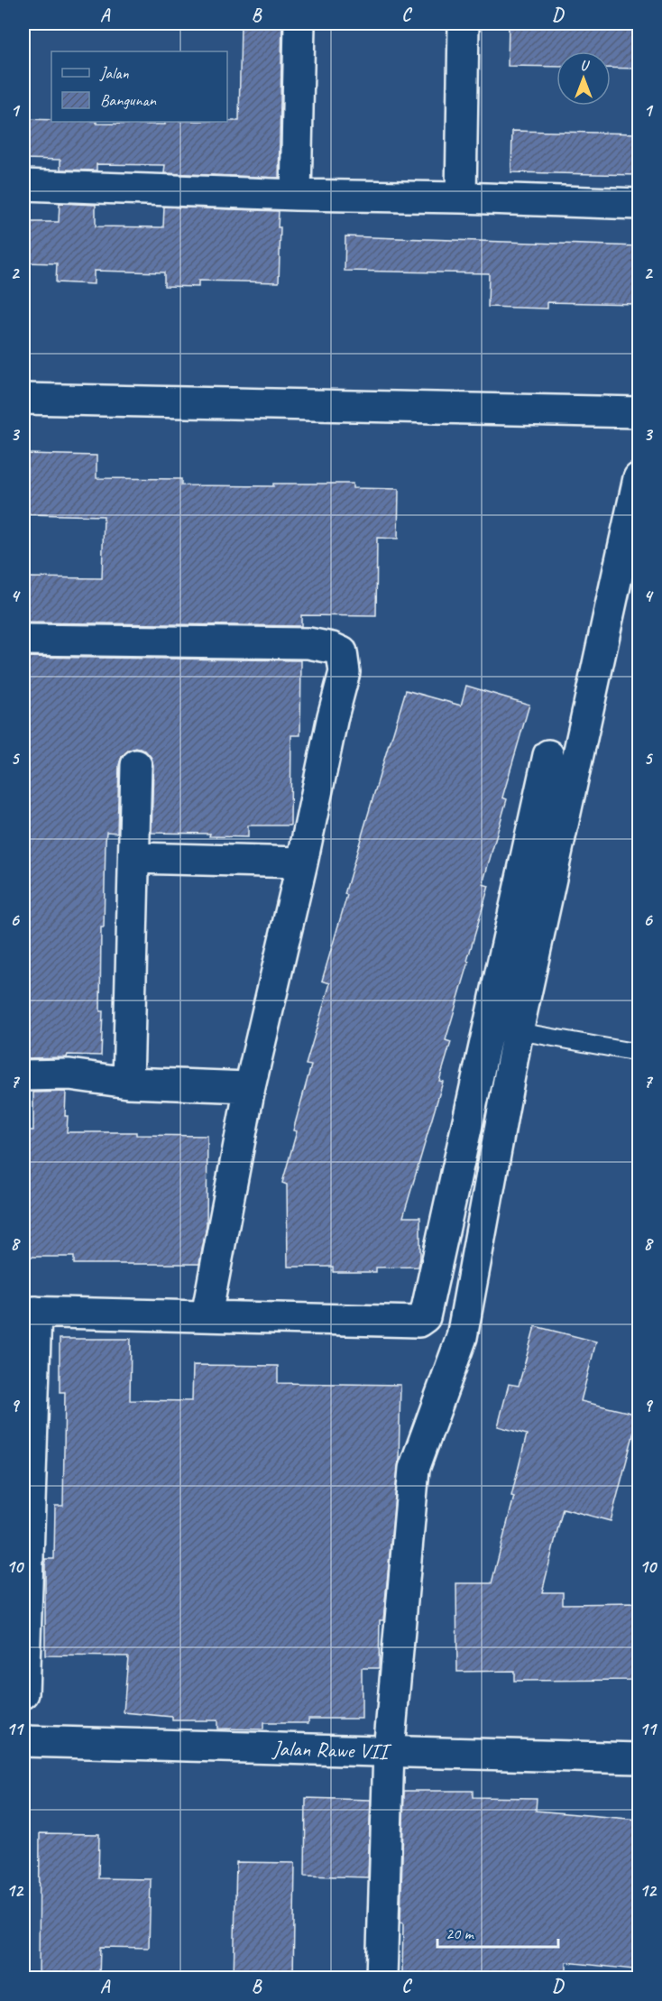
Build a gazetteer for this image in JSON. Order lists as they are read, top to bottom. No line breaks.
{"streets":{"street":["Jalan Rawe VII"]},"legend":["Jalan","Bangunan"],"scale_bar":"20 m","north":"top","grid":{"columns":["A","B","C","D"],"rows":["1","2","3","4","5","6","7","8","9","10","11","12"]}}
